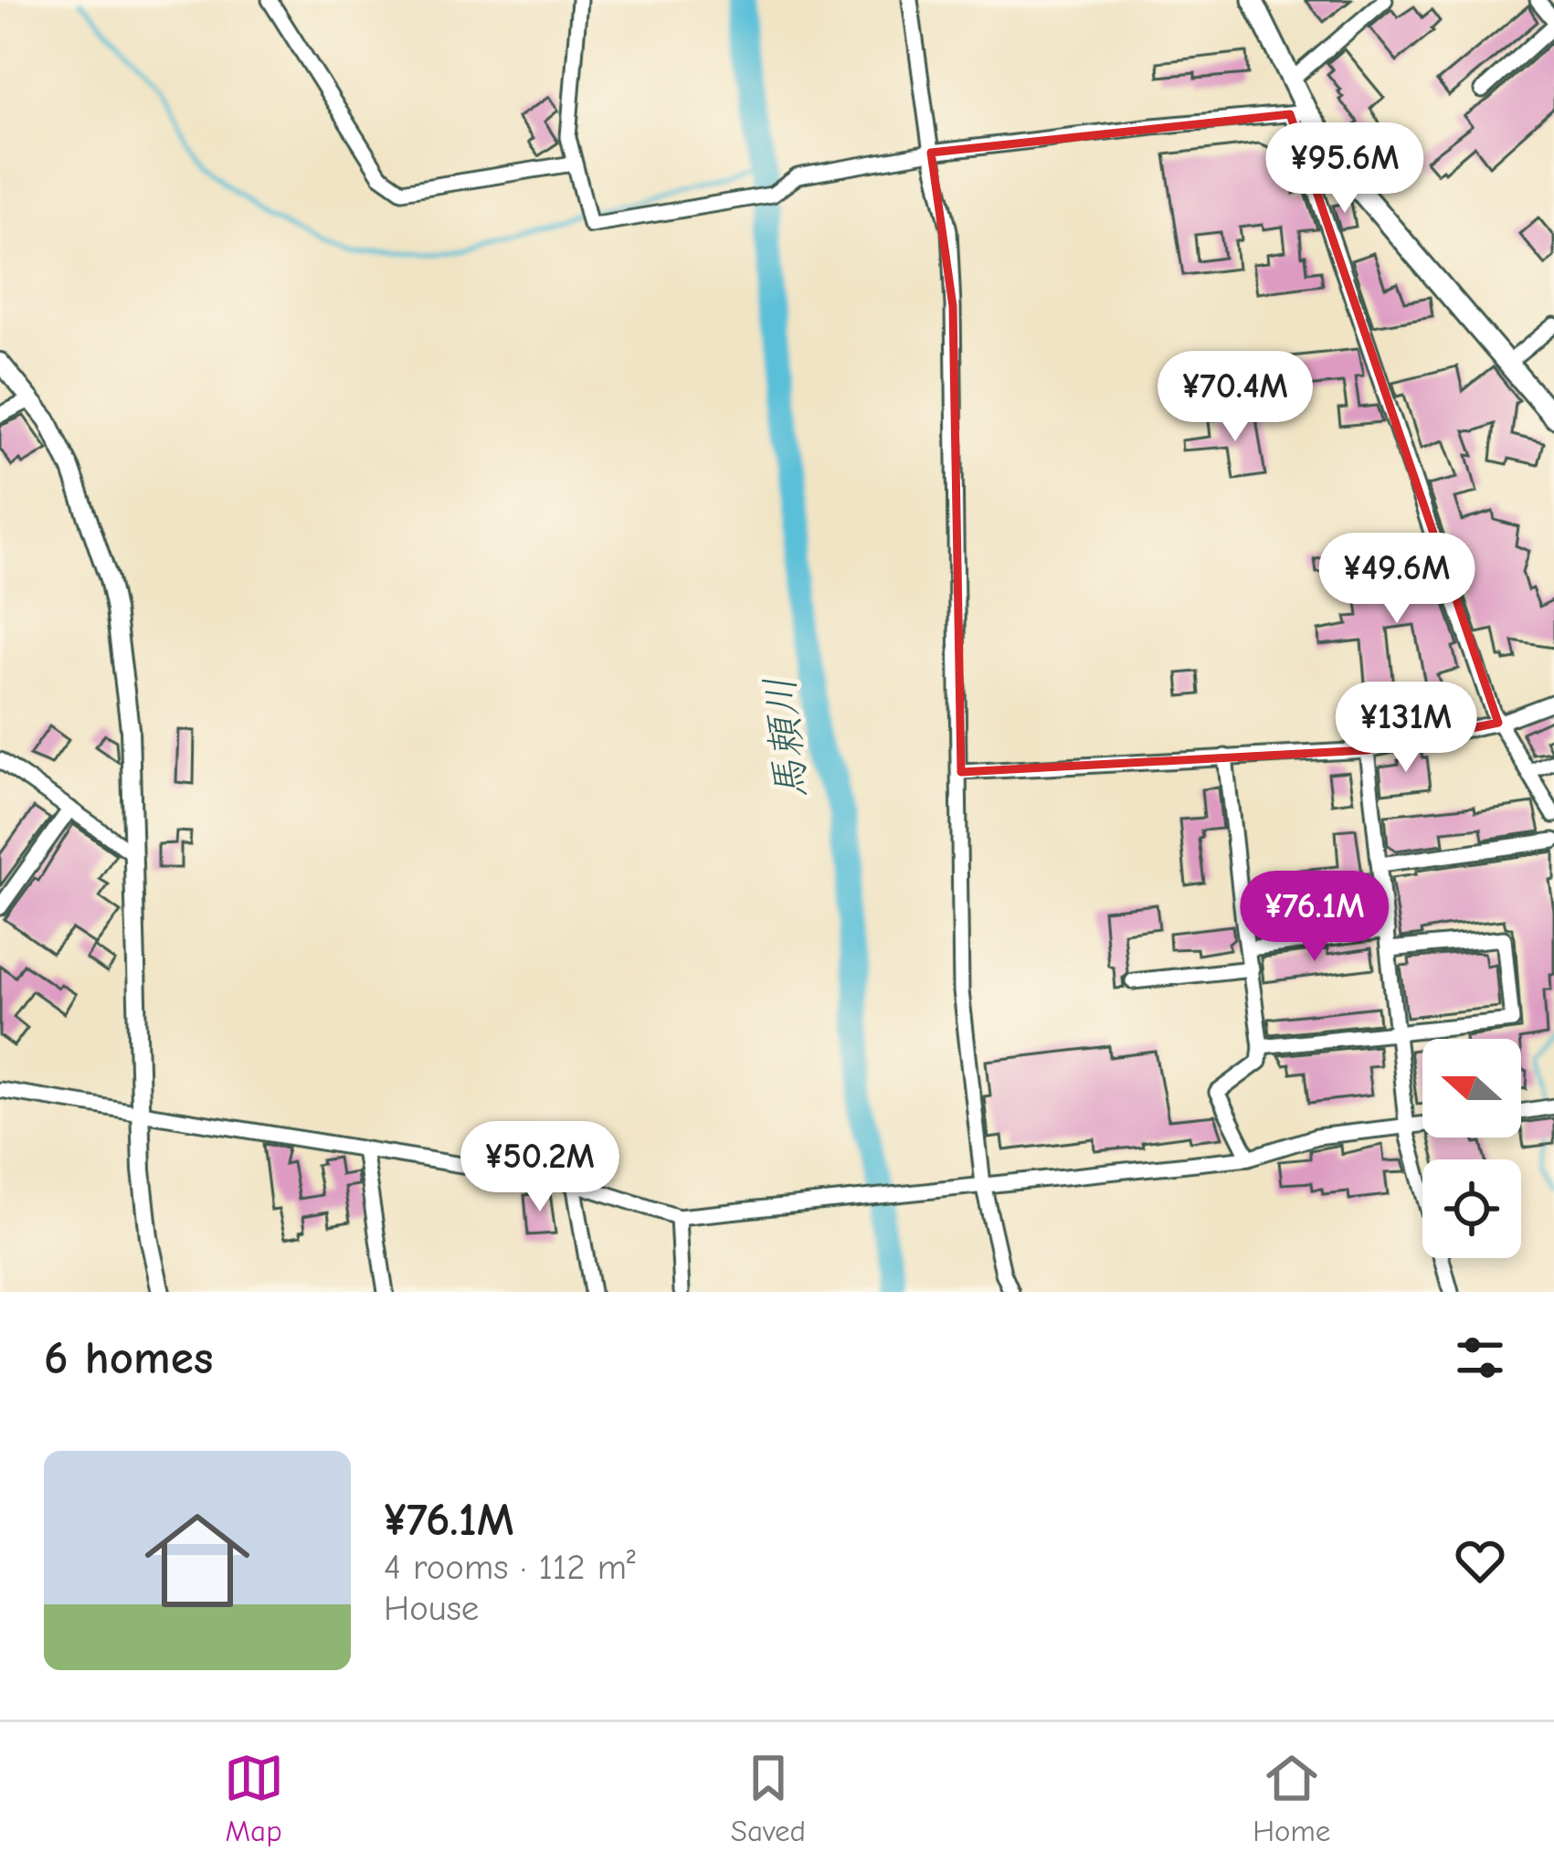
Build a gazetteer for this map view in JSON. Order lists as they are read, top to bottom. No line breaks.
{"water":["馬頼川"],"north":"left","page":{"price":["¥95.6M","¥70.4M","¥49.6M","¥131M","¥76.1M","¥50.2M"],"heading":"6 homes","list":[{"name":"¥76.1M","note":"4 rooms · 112 m² · House"}],"tabs":["Map","Saved","Home"]}}
